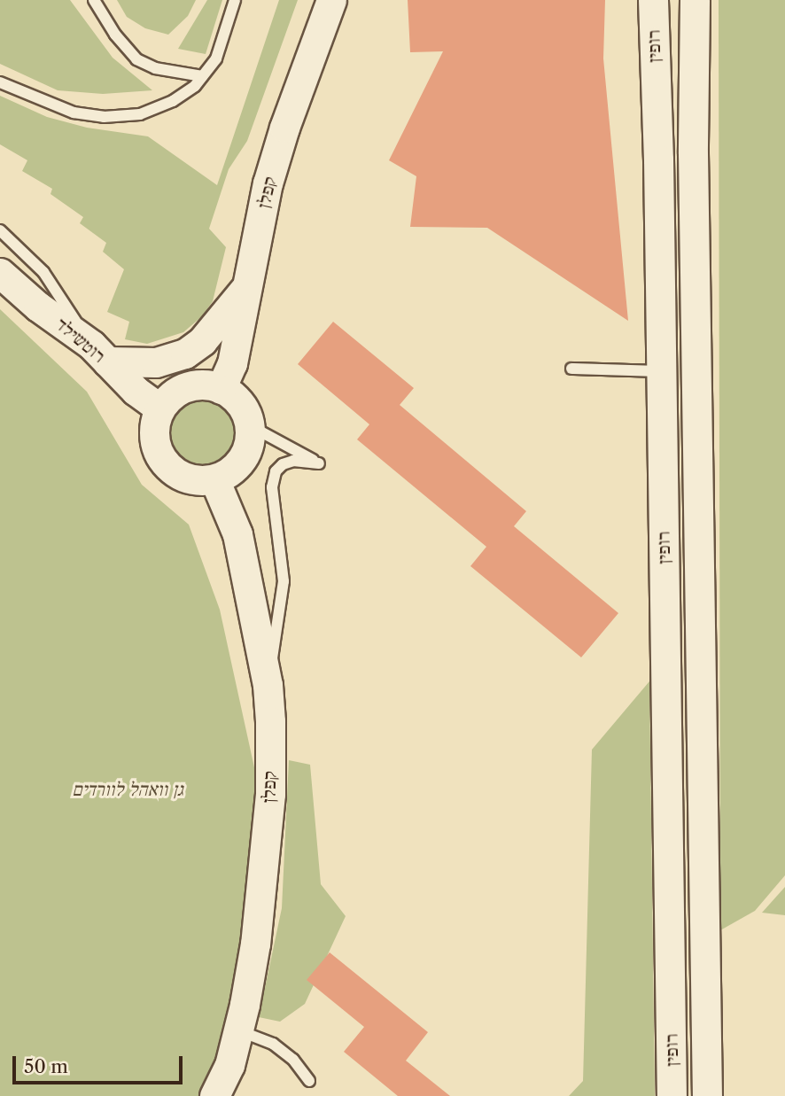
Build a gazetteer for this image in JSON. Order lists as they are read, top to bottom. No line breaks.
{"streets":{"street":["רופין","קפלן","רוטשילד"]},"crossings":[["קפלן","רוטשילד"]],"parks":["גן וואהל לוורדים"],"scale_bar":"50 m"}
